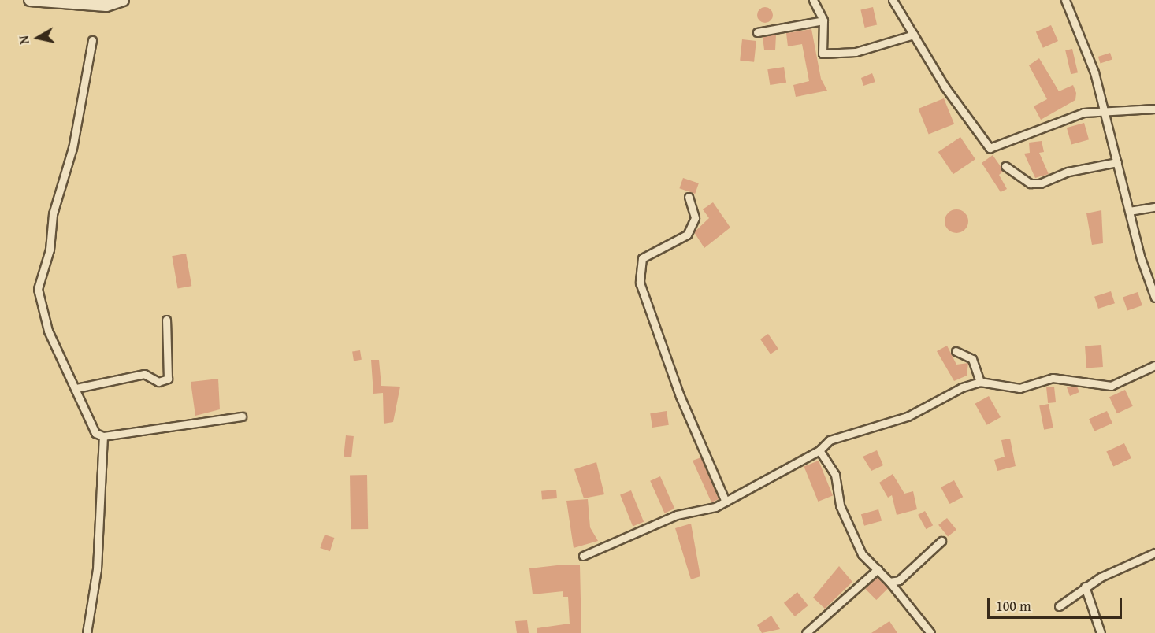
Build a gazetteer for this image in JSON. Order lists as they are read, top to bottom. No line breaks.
{"scale_bar":"100 m","north":"left"}
